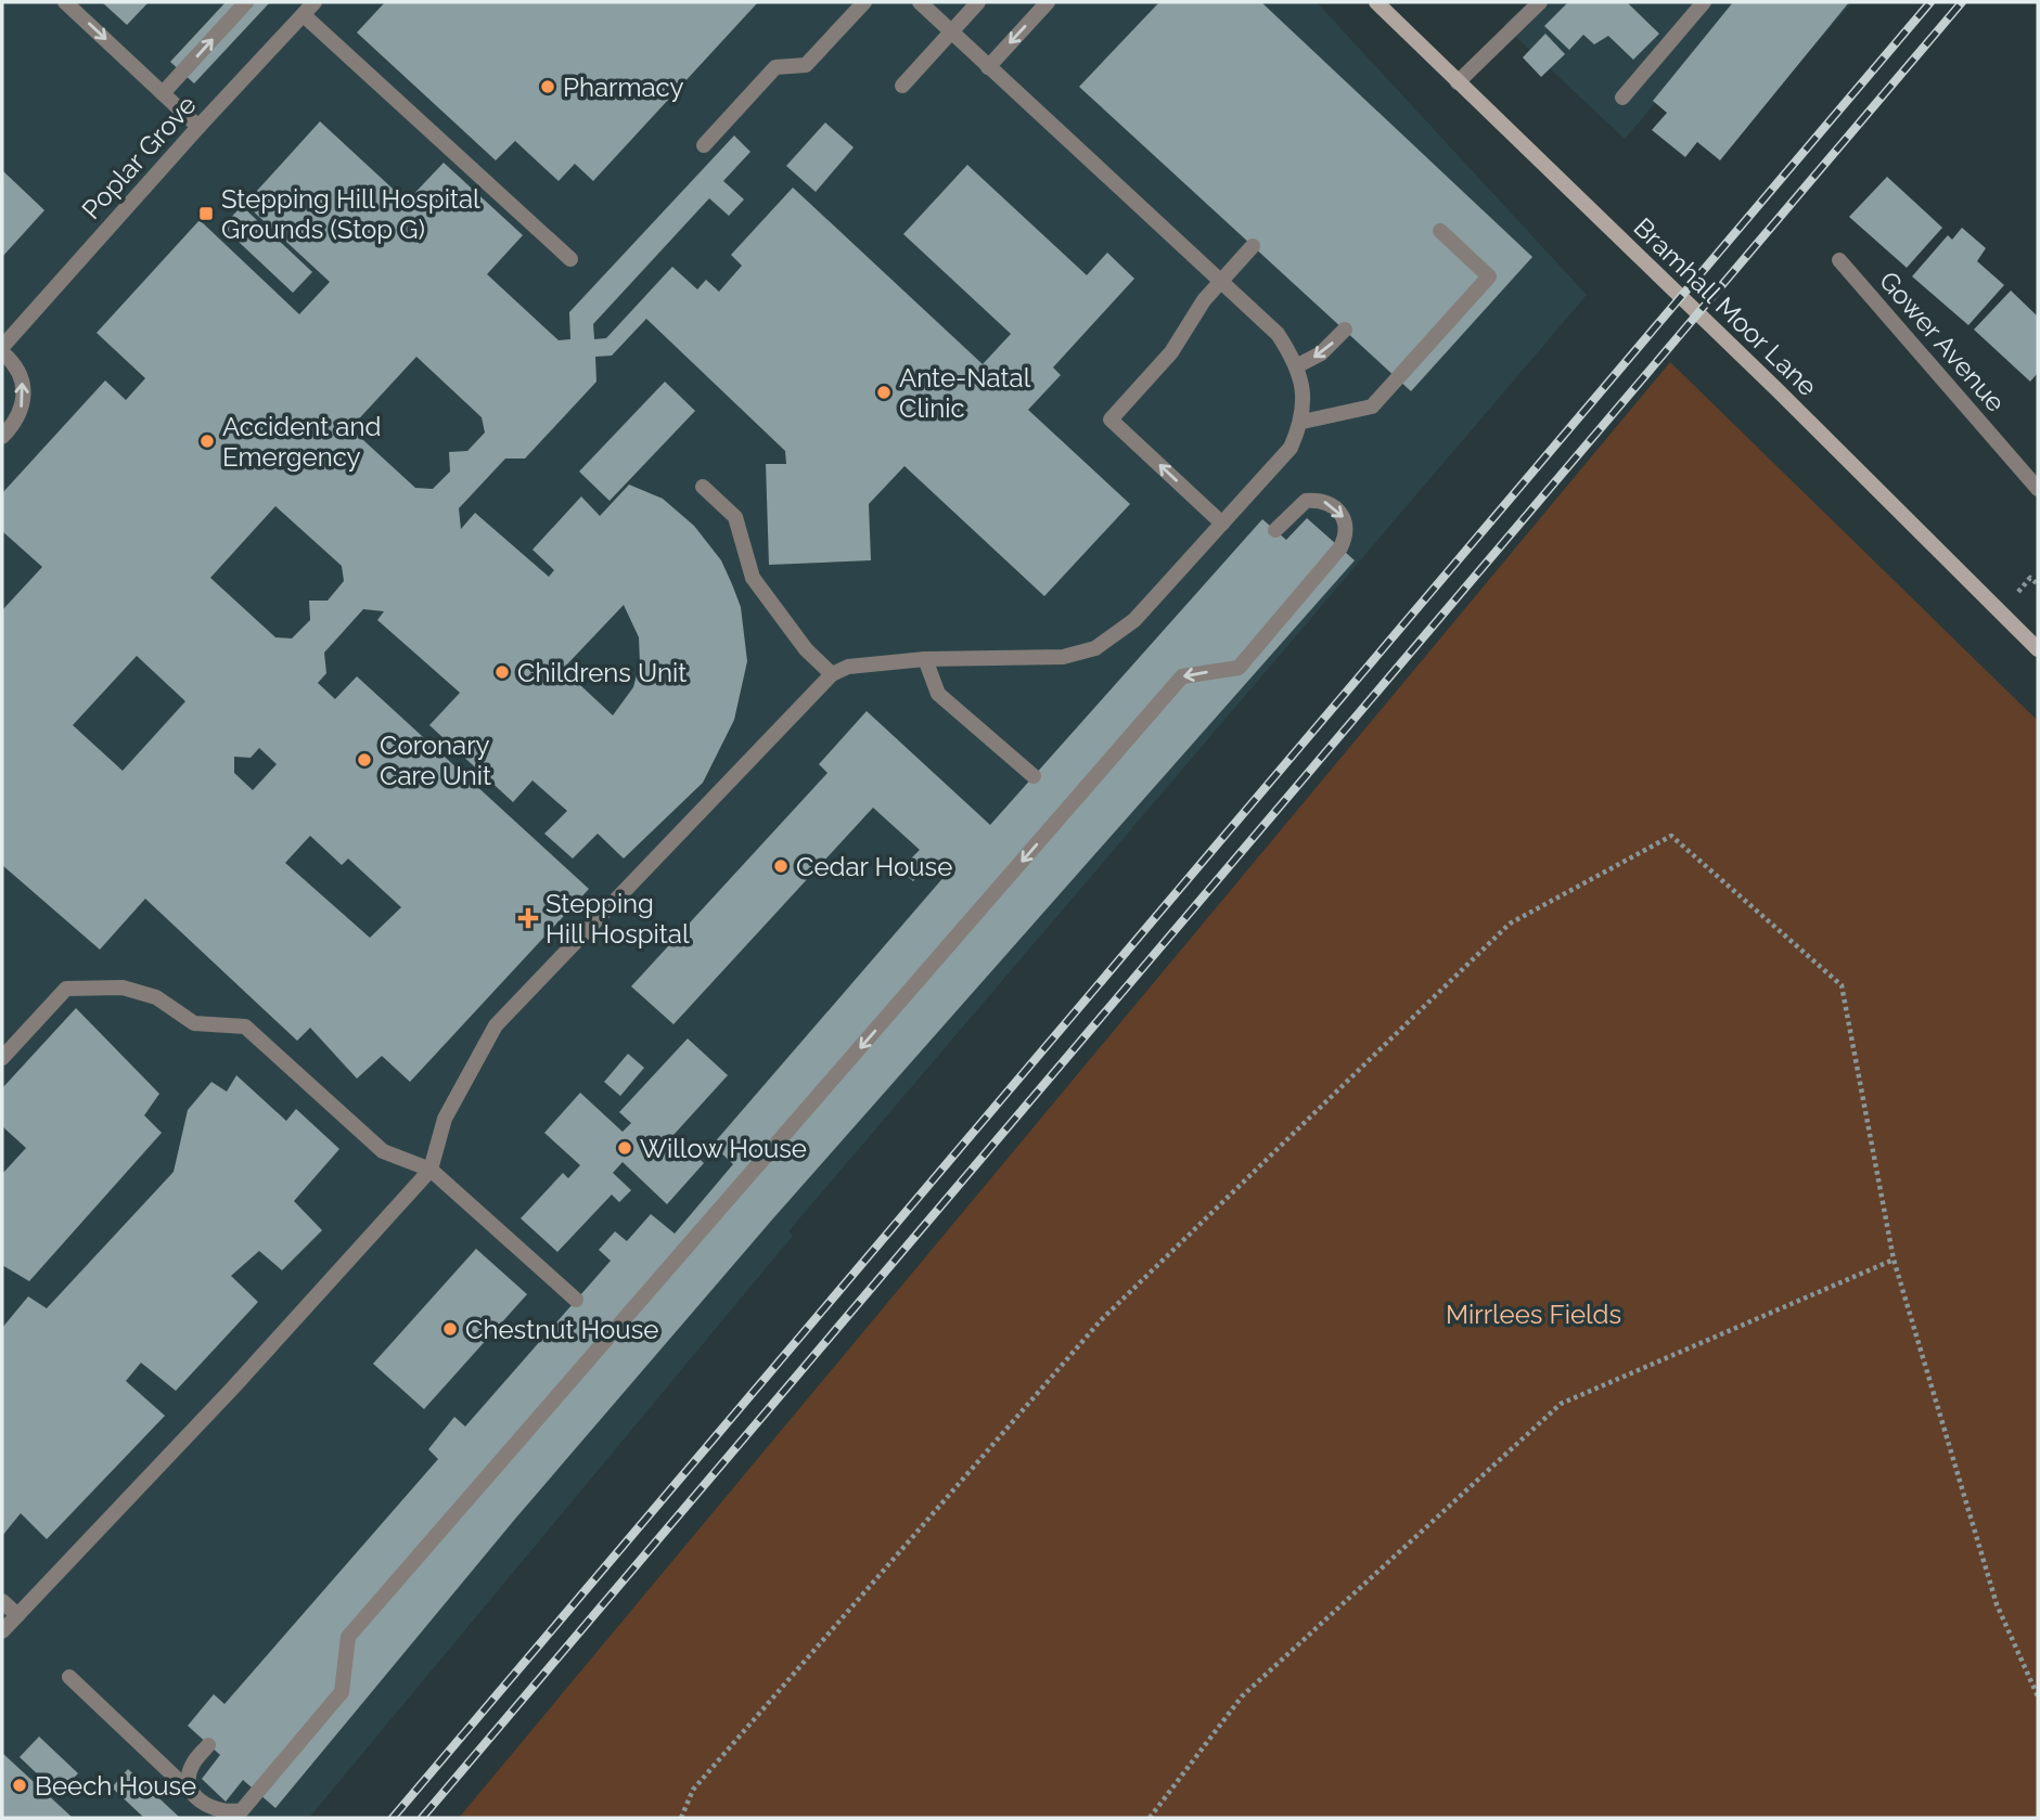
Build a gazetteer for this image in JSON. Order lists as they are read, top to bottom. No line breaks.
{"streets":{"street":["Poplar Grove","Bramhall Moor Lane","Gower Avenue"]},"parks":["Mirrlees Fields"],"places":{"other":["Pharmacy","Ante-Natal Clinic","Accident and Emergency","Childrens Unit","Coronary Care Unit","Cedar House","Willow House","Chestnut House","Beech House"],"transit":["Stepping Hill Hospital Grounds (Stop G)"],"health":["Stepping Hill Hospital"]}}
